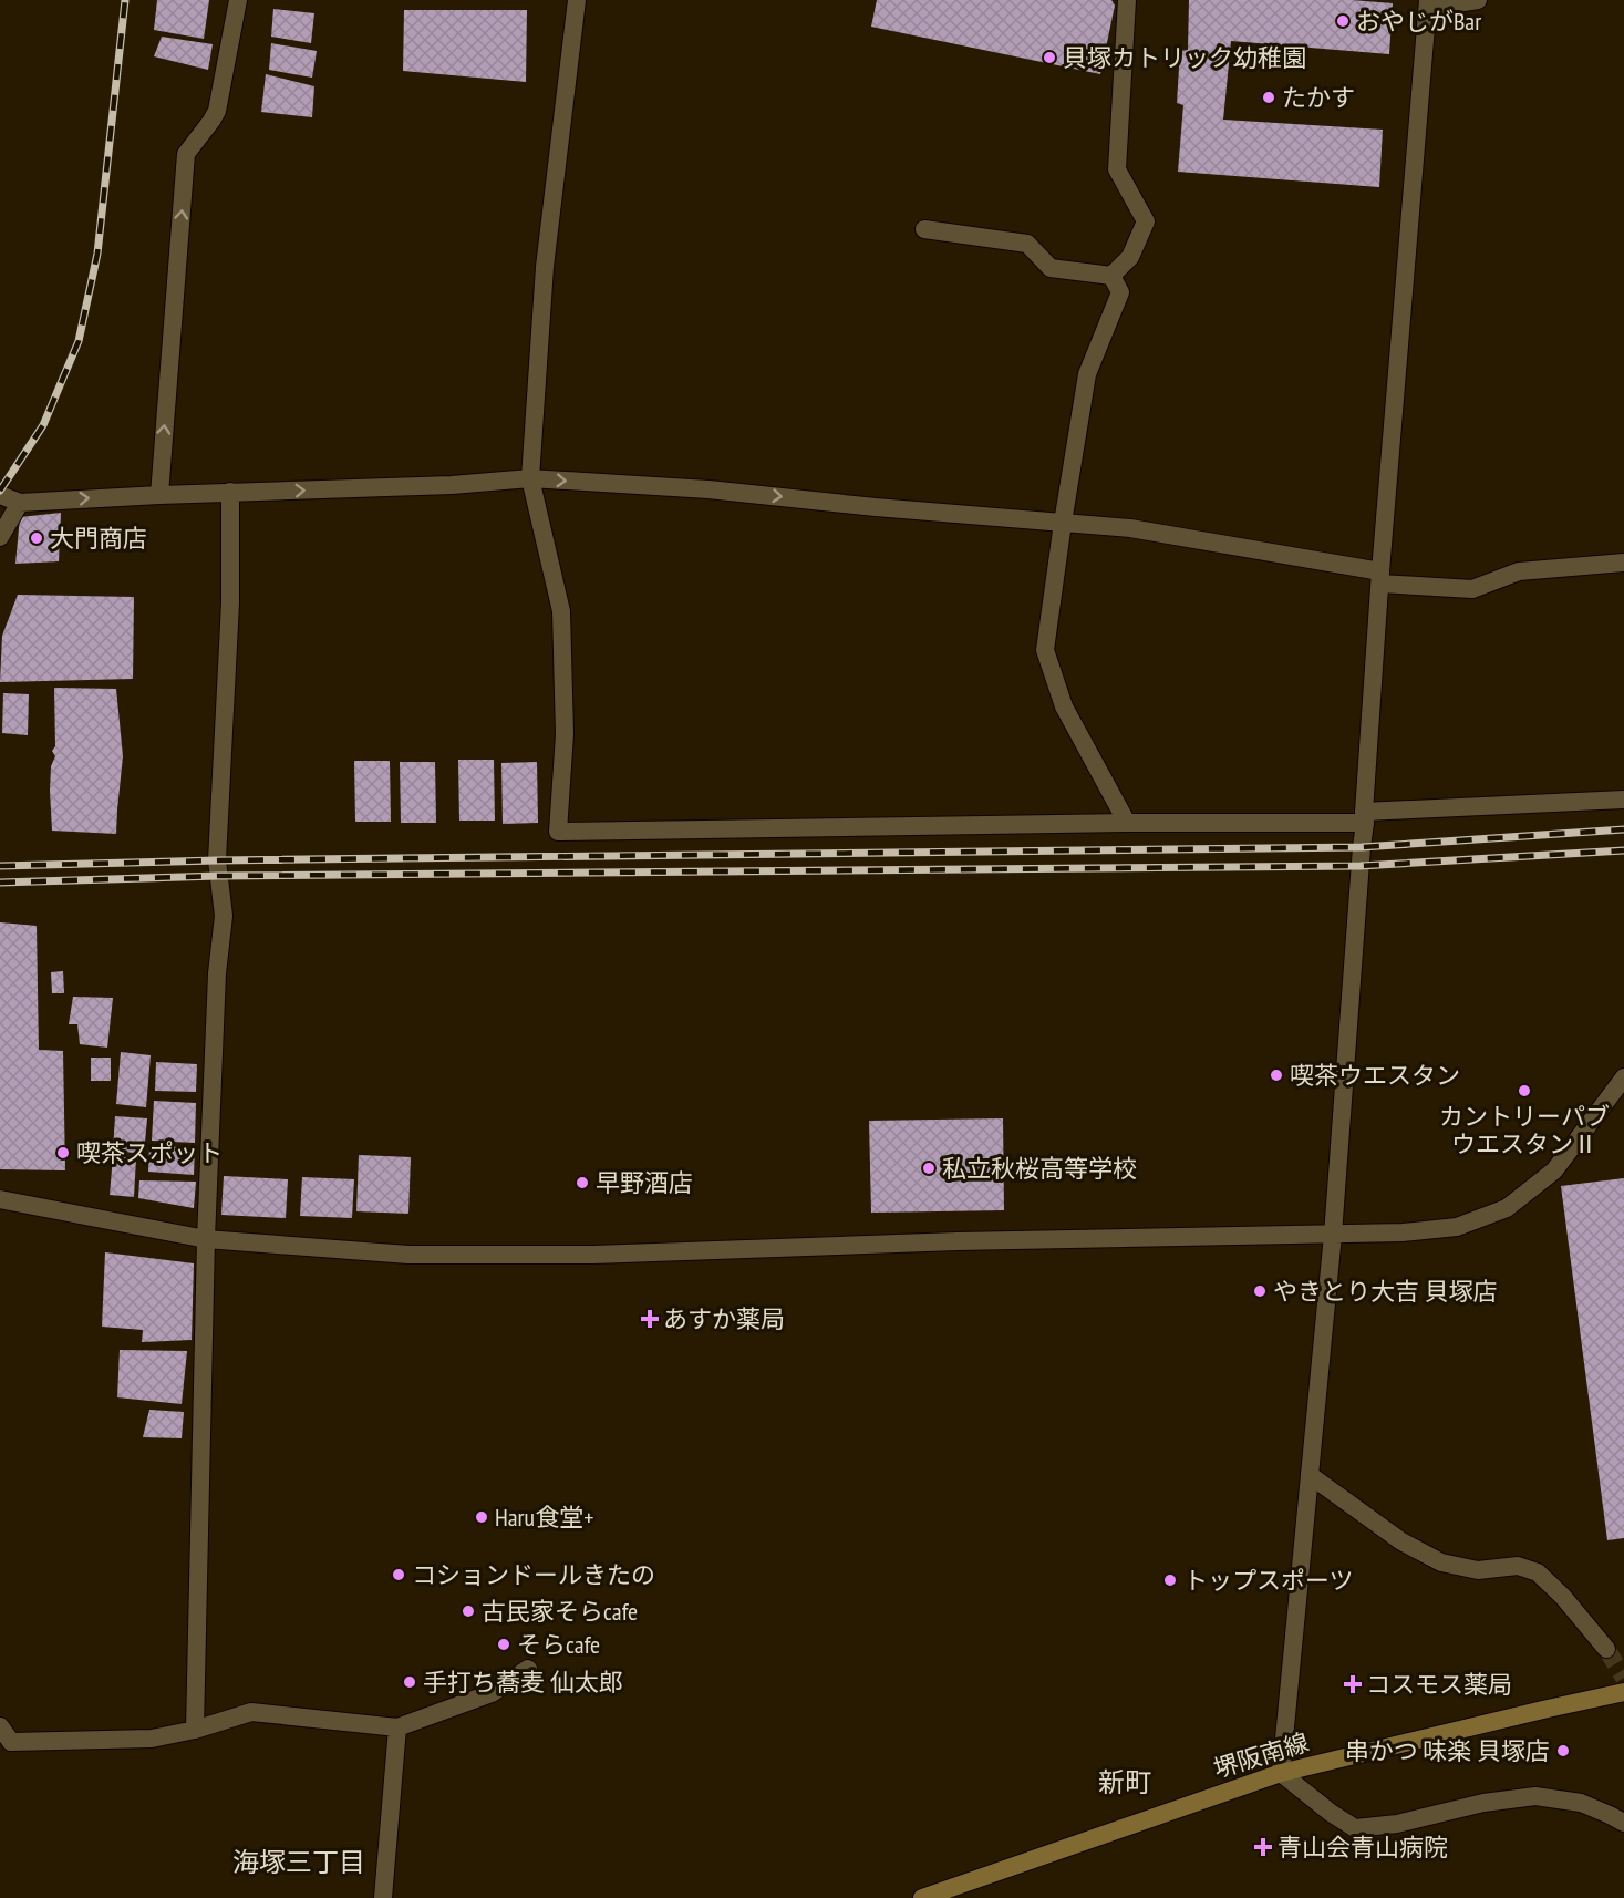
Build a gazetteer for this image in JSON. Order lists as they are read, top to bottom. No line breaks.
{"streets":{"main road":["堺阪南線"]},"districts":["新町","海塚三丁目"],"places":{"other":["おやじがBar","貝塚カトリック幼稚園","たかす","大門商店","喫茶ウエスタン","カントリーパブ ウエスタンⅡ","喫茶スポット","私立秋桜高等学校","早野酒店","やきとり大吉 貝塚店","Haru食堂+","コションドールきたの","トップスポーツ","古民家そらcafe","そらcafe","手打ち蕎麦 仙太郎","串かつ 味楽 貝塚店"],"health":["あすか薬局","コスモス薬局","青山会青山病院"]}}
